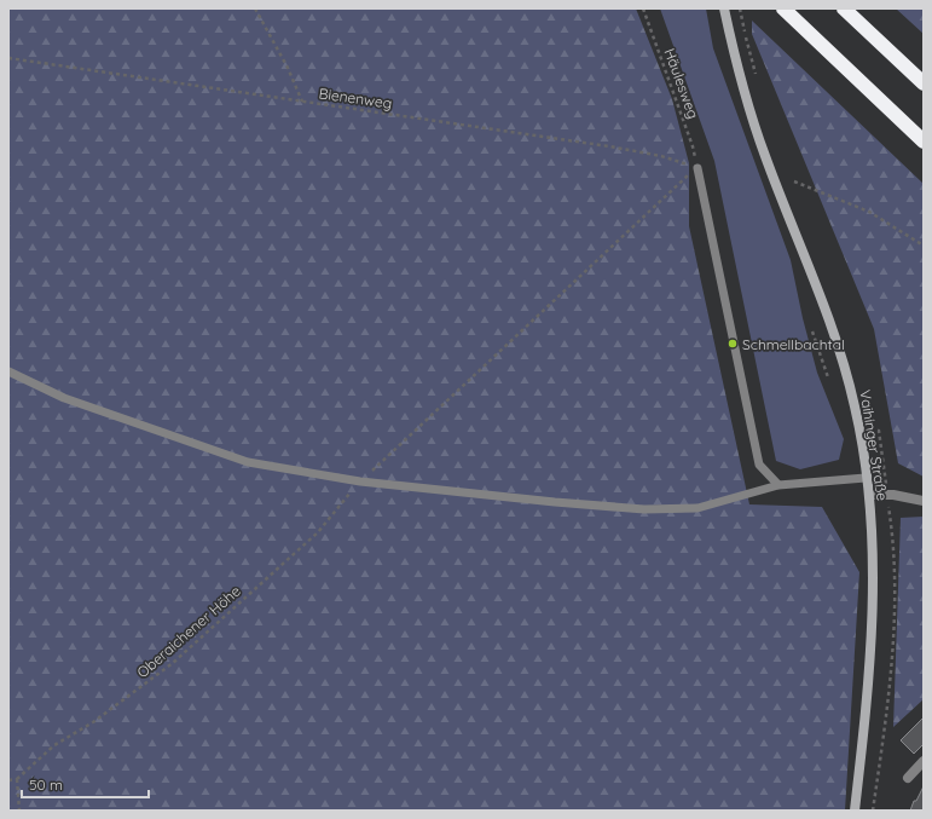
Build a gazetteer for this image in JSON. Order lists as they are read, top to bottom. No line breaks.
{"streets":{"main road":["Vaihinger Straße"],"path":["Häulesweg","Bienenweg","Oberaichener Höhe"]},"crossings":[["Häulesweg","Bienenweg"],["Häulesweg","Oberaichener Höhe"],["Bienenweg","Oberaichener Höhe"]],"places":["Schmellbachtal"],"scale_bar":"50 m"}
